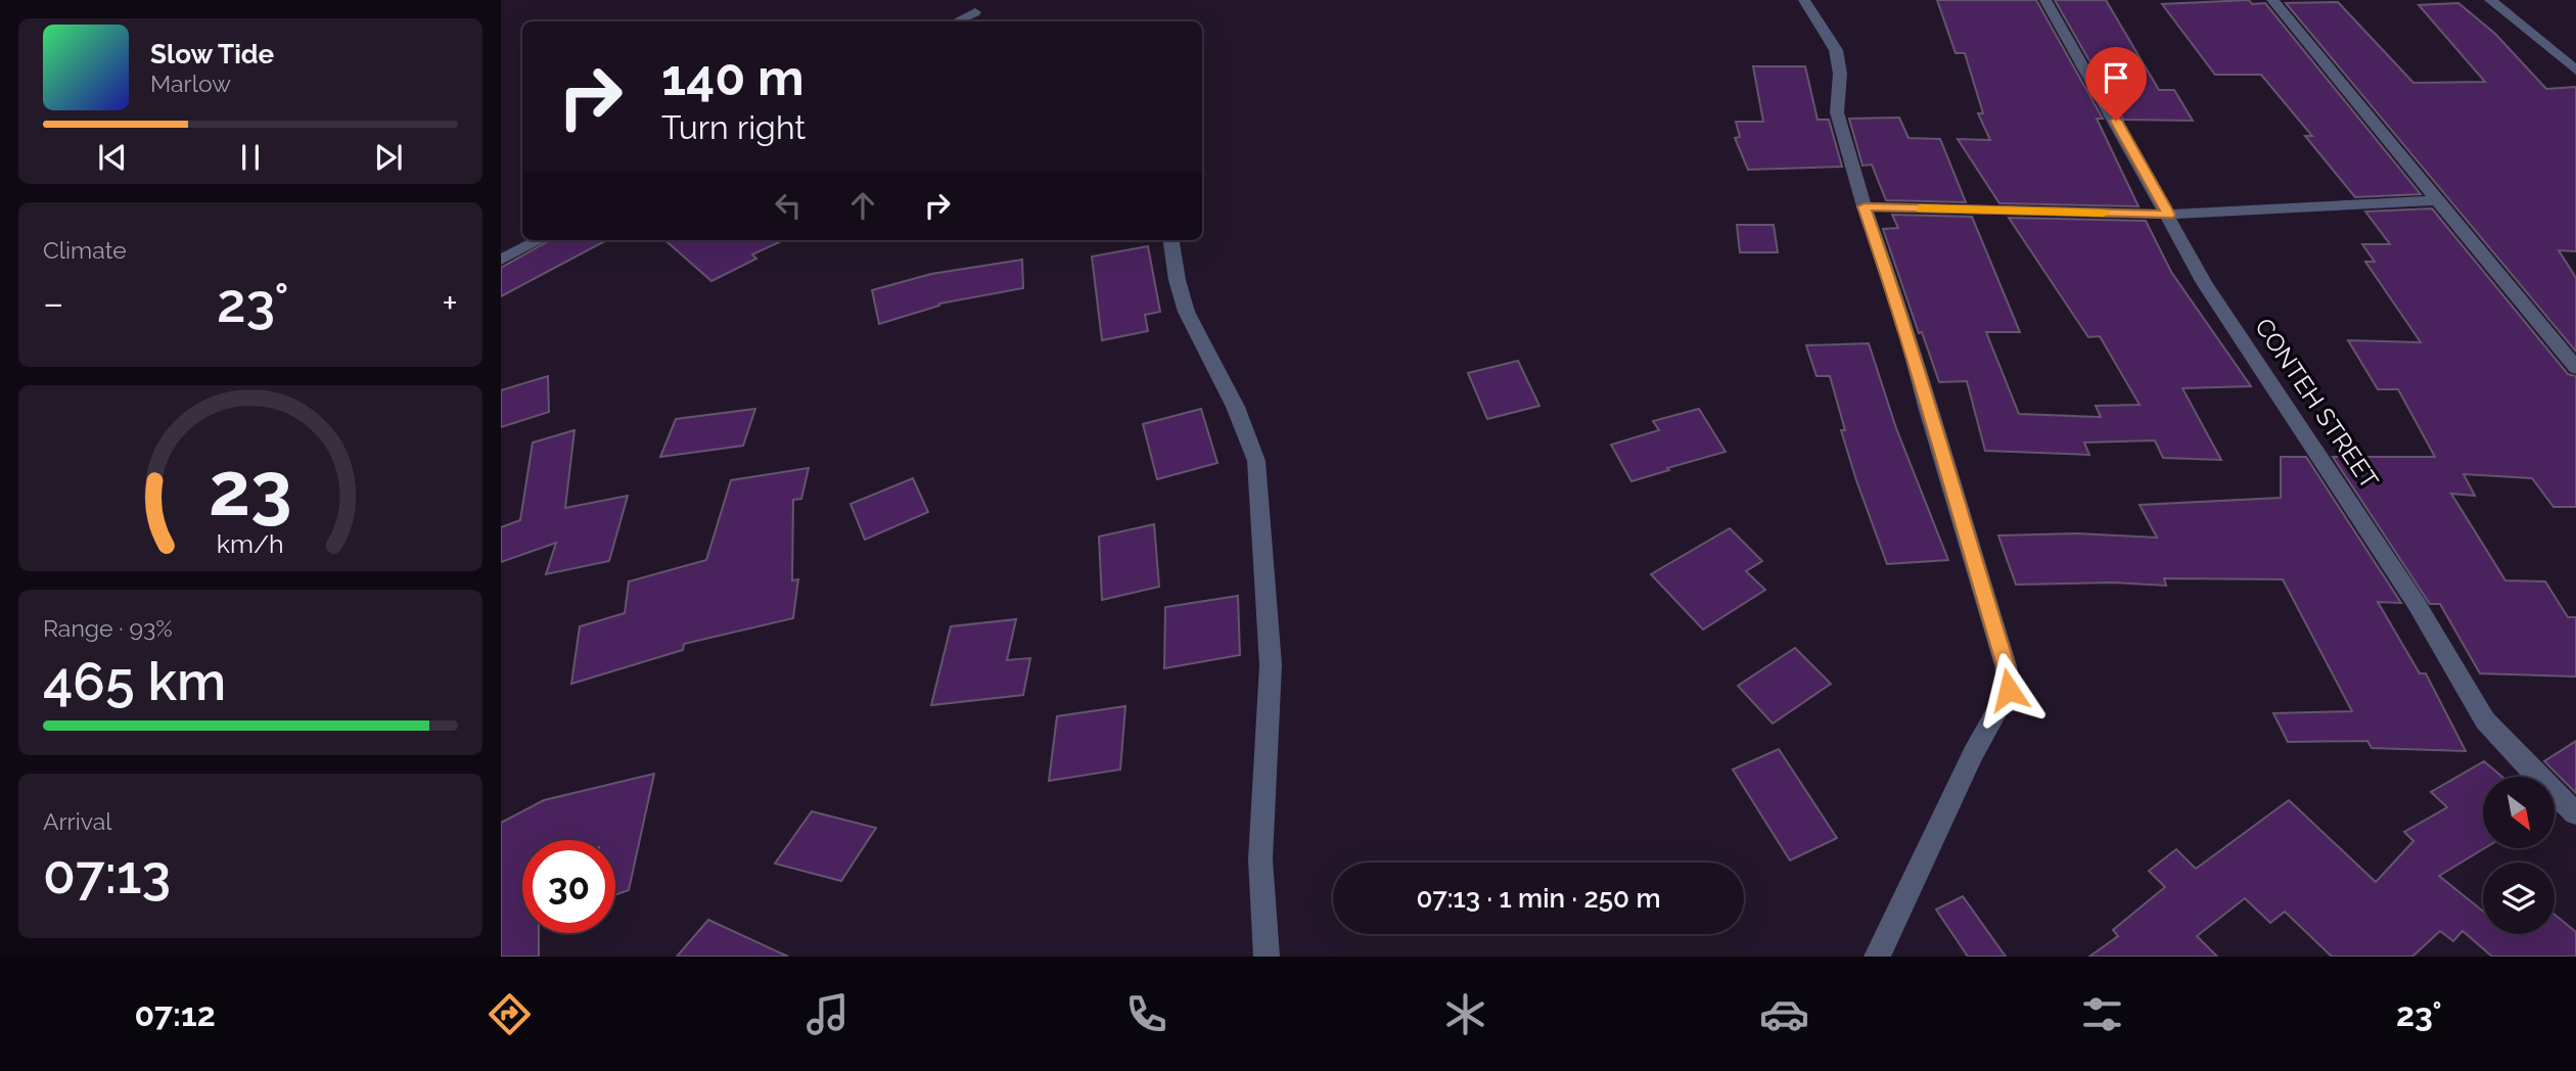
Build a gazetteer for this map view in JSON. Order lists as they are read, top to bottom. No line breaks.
{"streets":{"street":["CONTEH STREET"]},"north":"bottom right","page":{"turn":["140 m","Turn right"],"song":["Slow Tide","Marlow"],"tile":["Climate",["Range · 93%","465 km"],["Arrival","07:13"]],"heat":["−","23°","+"],"limit":"30","trip":"07:13 · 1 min · 250 m","tabs":["07:12","23°"],"gauge":["23","km/h"]}}
